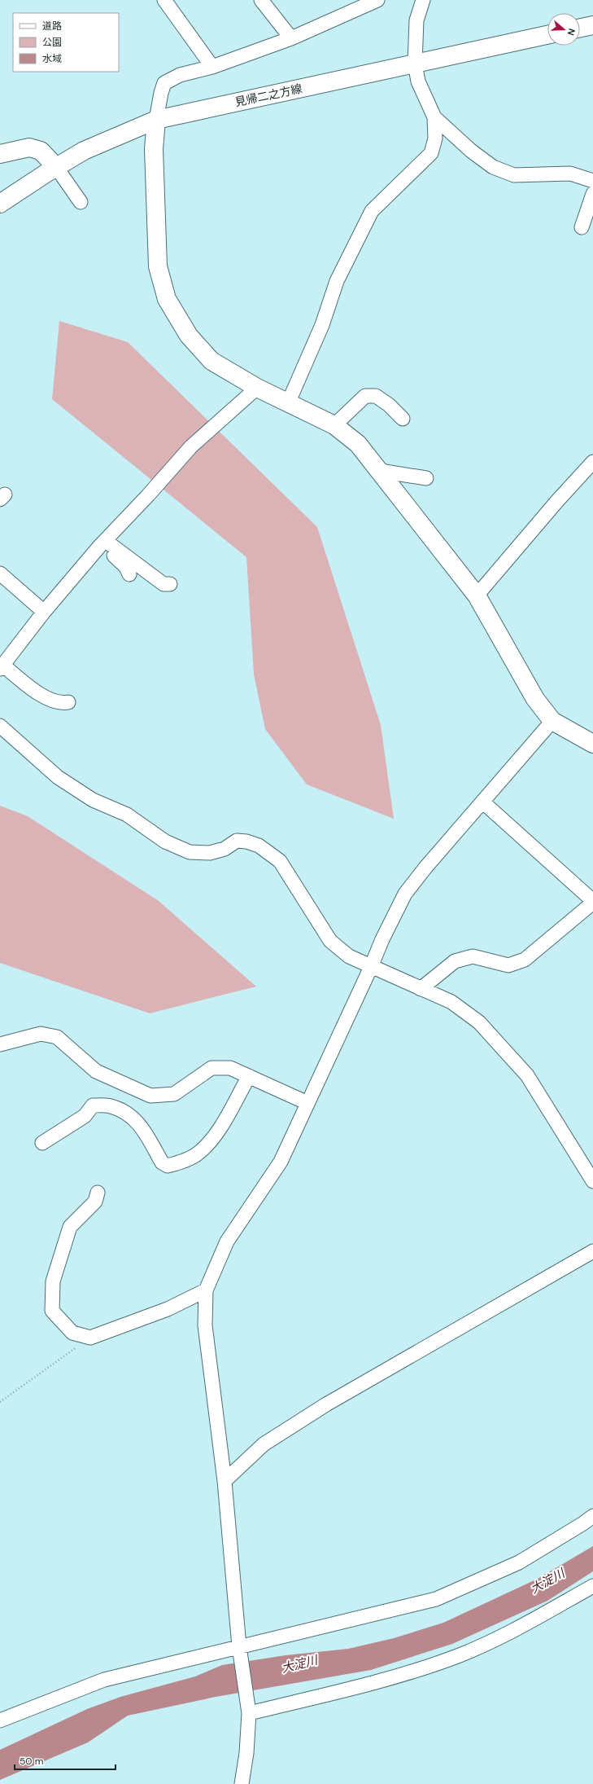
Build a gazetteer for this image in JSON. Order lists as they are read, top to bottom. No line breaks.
{"streets":{"street":["見帰二之方線"]},"water":["大淀川"],"legend":["道路","公園","水域"],"scale_bar":"50 m","north":"right"}
